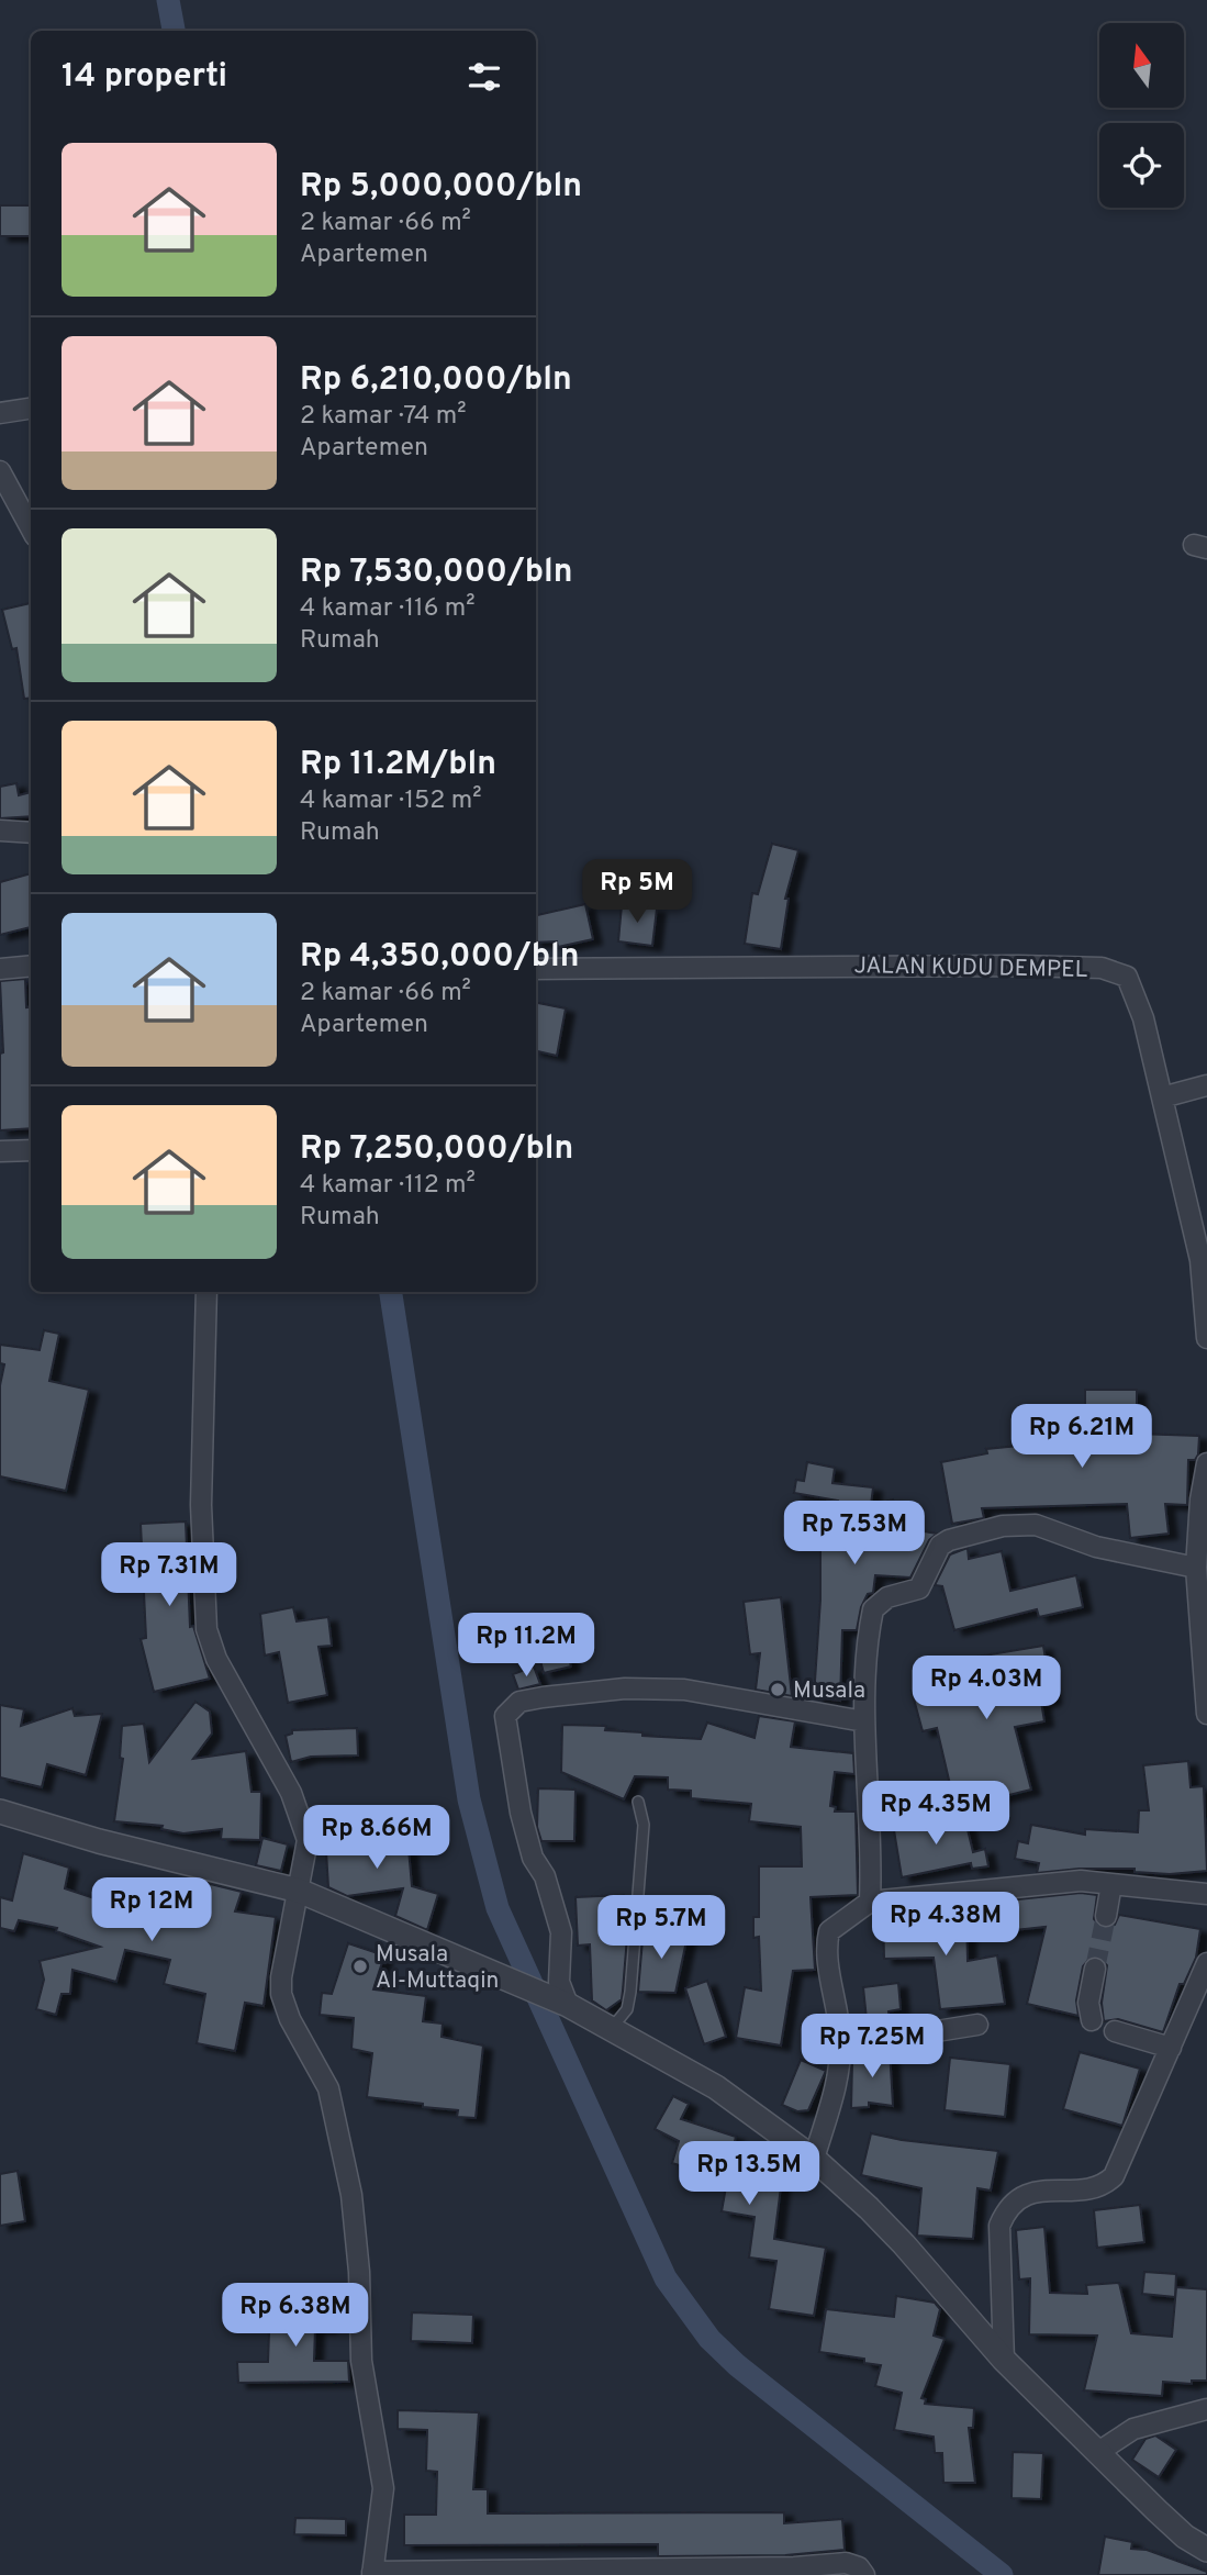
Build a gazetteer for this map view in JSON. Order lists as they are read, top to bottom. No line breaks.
{"streets":{"street":["JALAN KUDU DEMPEL"]},"places":["Musala","Musala Al-Muttaqin"],"north":"top","page":{"heading":"14 properti","list":[{"name":"Rp 5,000,000/bln","note":"2 kamar · 66 m² · Apartemen"},{"name":"Rp 6,210,000/bln","note":"2 kamar · 74 m² · Apartemen"},{"name":"Rp 7,530,000/bln","note":"4 kamar · 116 m² · Rumah"},{"name":"Rp 11.2M/bln","note":"4 kamar · 152 m² · Rumah"},{"name":"Rp 4,350,000/bln","note":"2 kamar · 66 m² · Apartemen"},{"name":"Rp 7,250,000/bln","note":"4 kamar · 112 m² · Rumah"}],"price":["Rp 5M","Rp 6.21M","Rp 7.53M","Rp 7.31M","Rp 11.2M","Rp 4.03M","Rp 4.35M","Rp 8.66M","Rp 12M","Rp 4.38M","Rp 5.7M","Rp 7.25M","Rp 13.5M","Rp 6.38M"]}}
